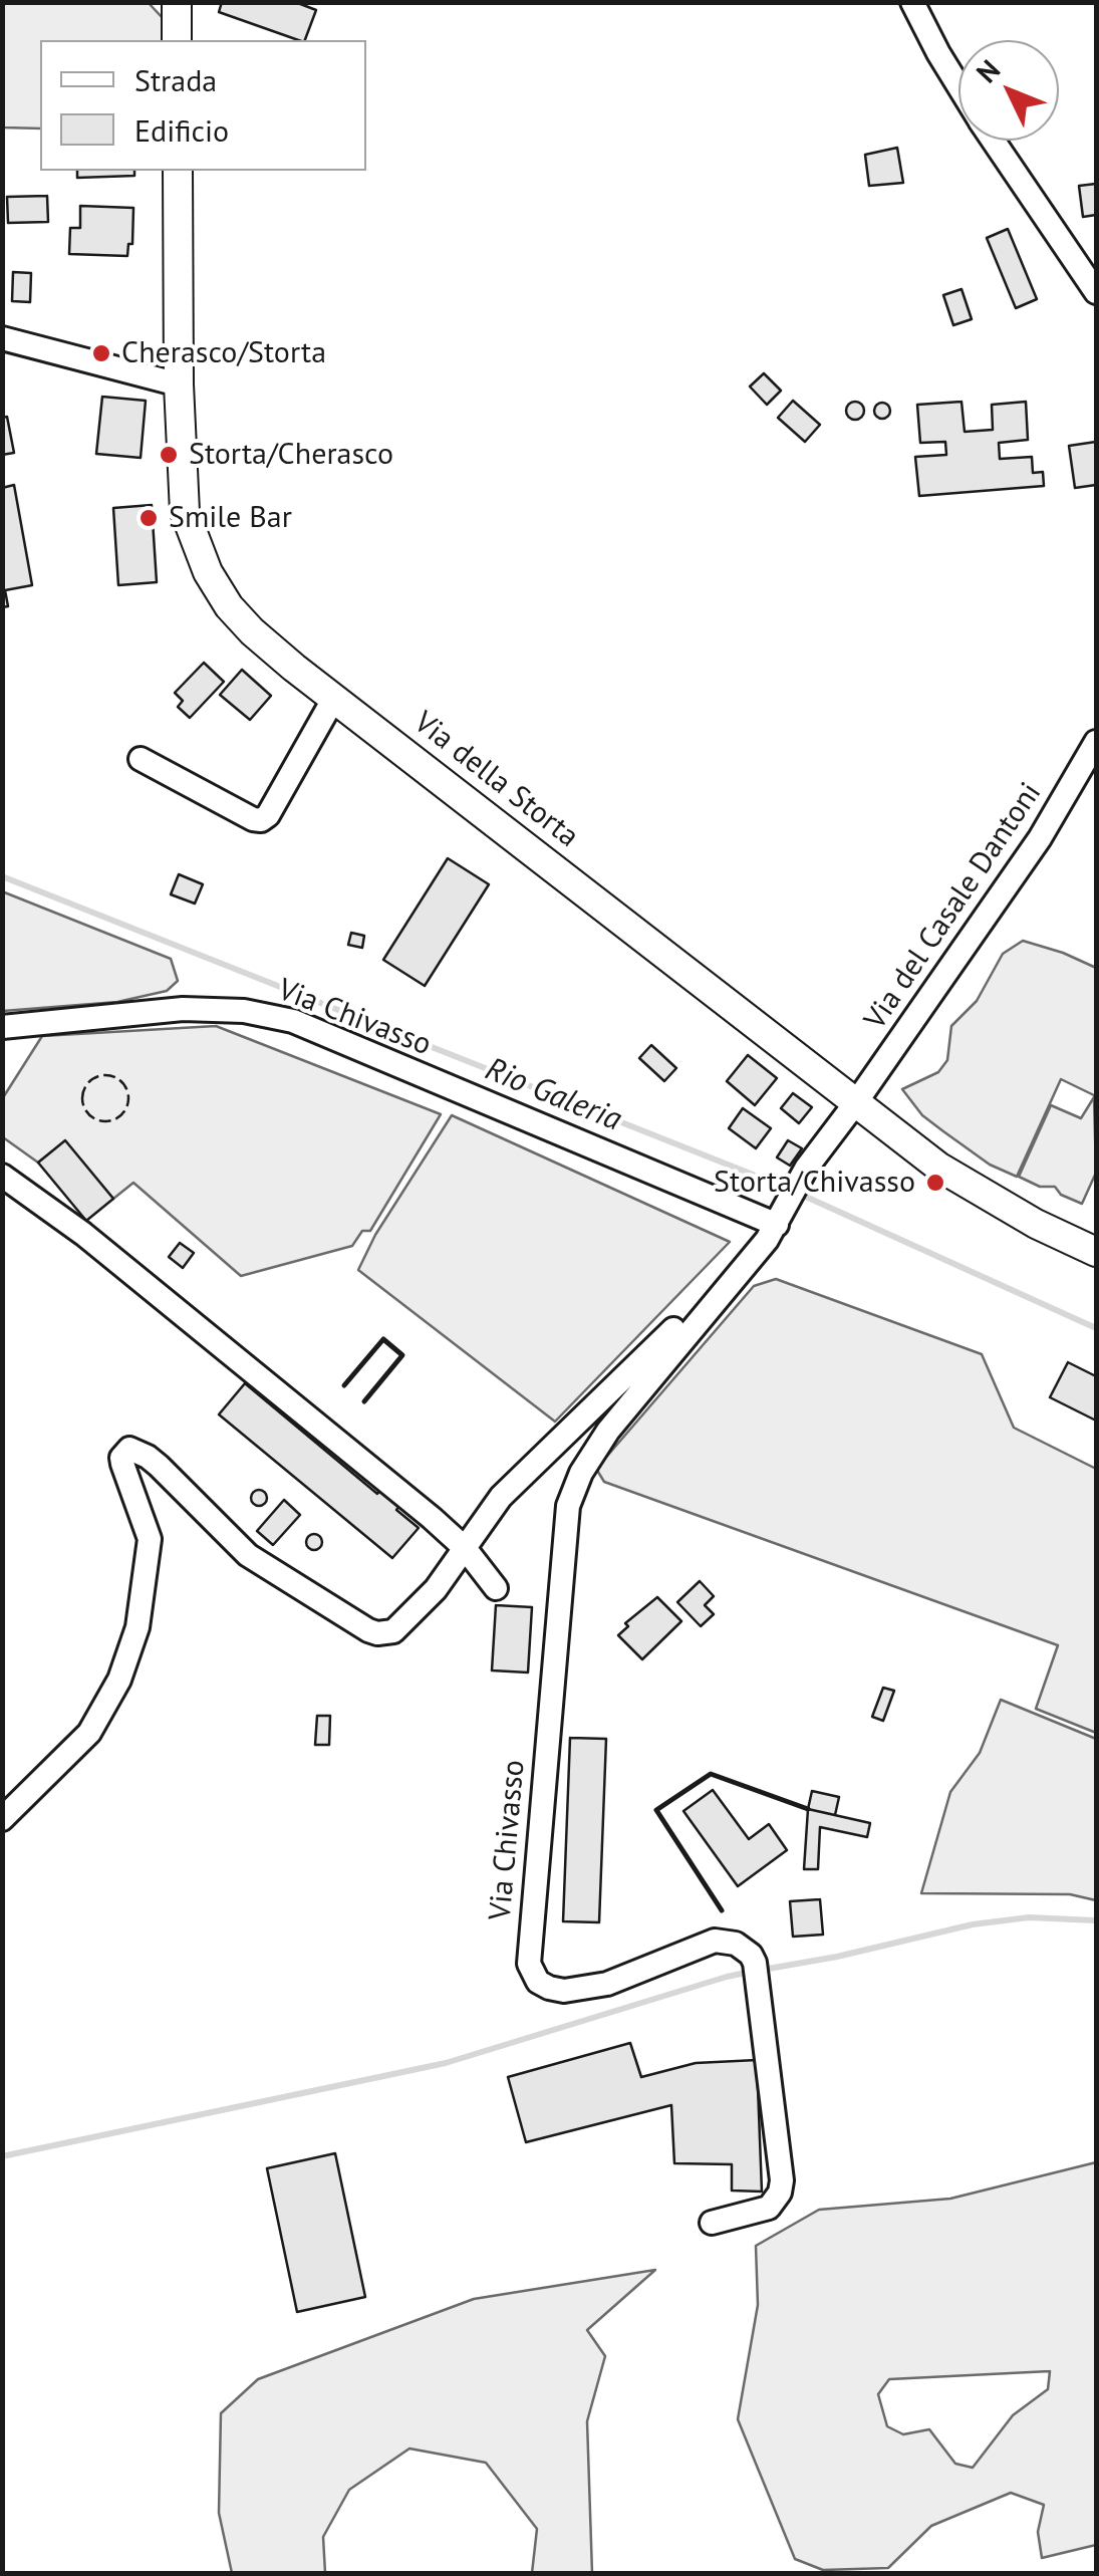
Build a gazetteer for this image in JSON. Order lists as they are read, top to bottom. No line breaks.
{"streets":{"main road":["Via della Storta"],"street":["Via del Casale Dantoni","Via Chivasso"]},"crossings":[["Via della Storta","Via del Casale Dantoni"],["Via della Storta","Via Chivasso"],["Via del Casale Dantoni","Via Chivasso"]],"water":["Rio Galeria"],"places":["Cherasco/Storta","Storta/Cherasco","Smile Bar","Storta/Chivasso"],"legend":["Strada","Edificio"],"north":"top left"}
